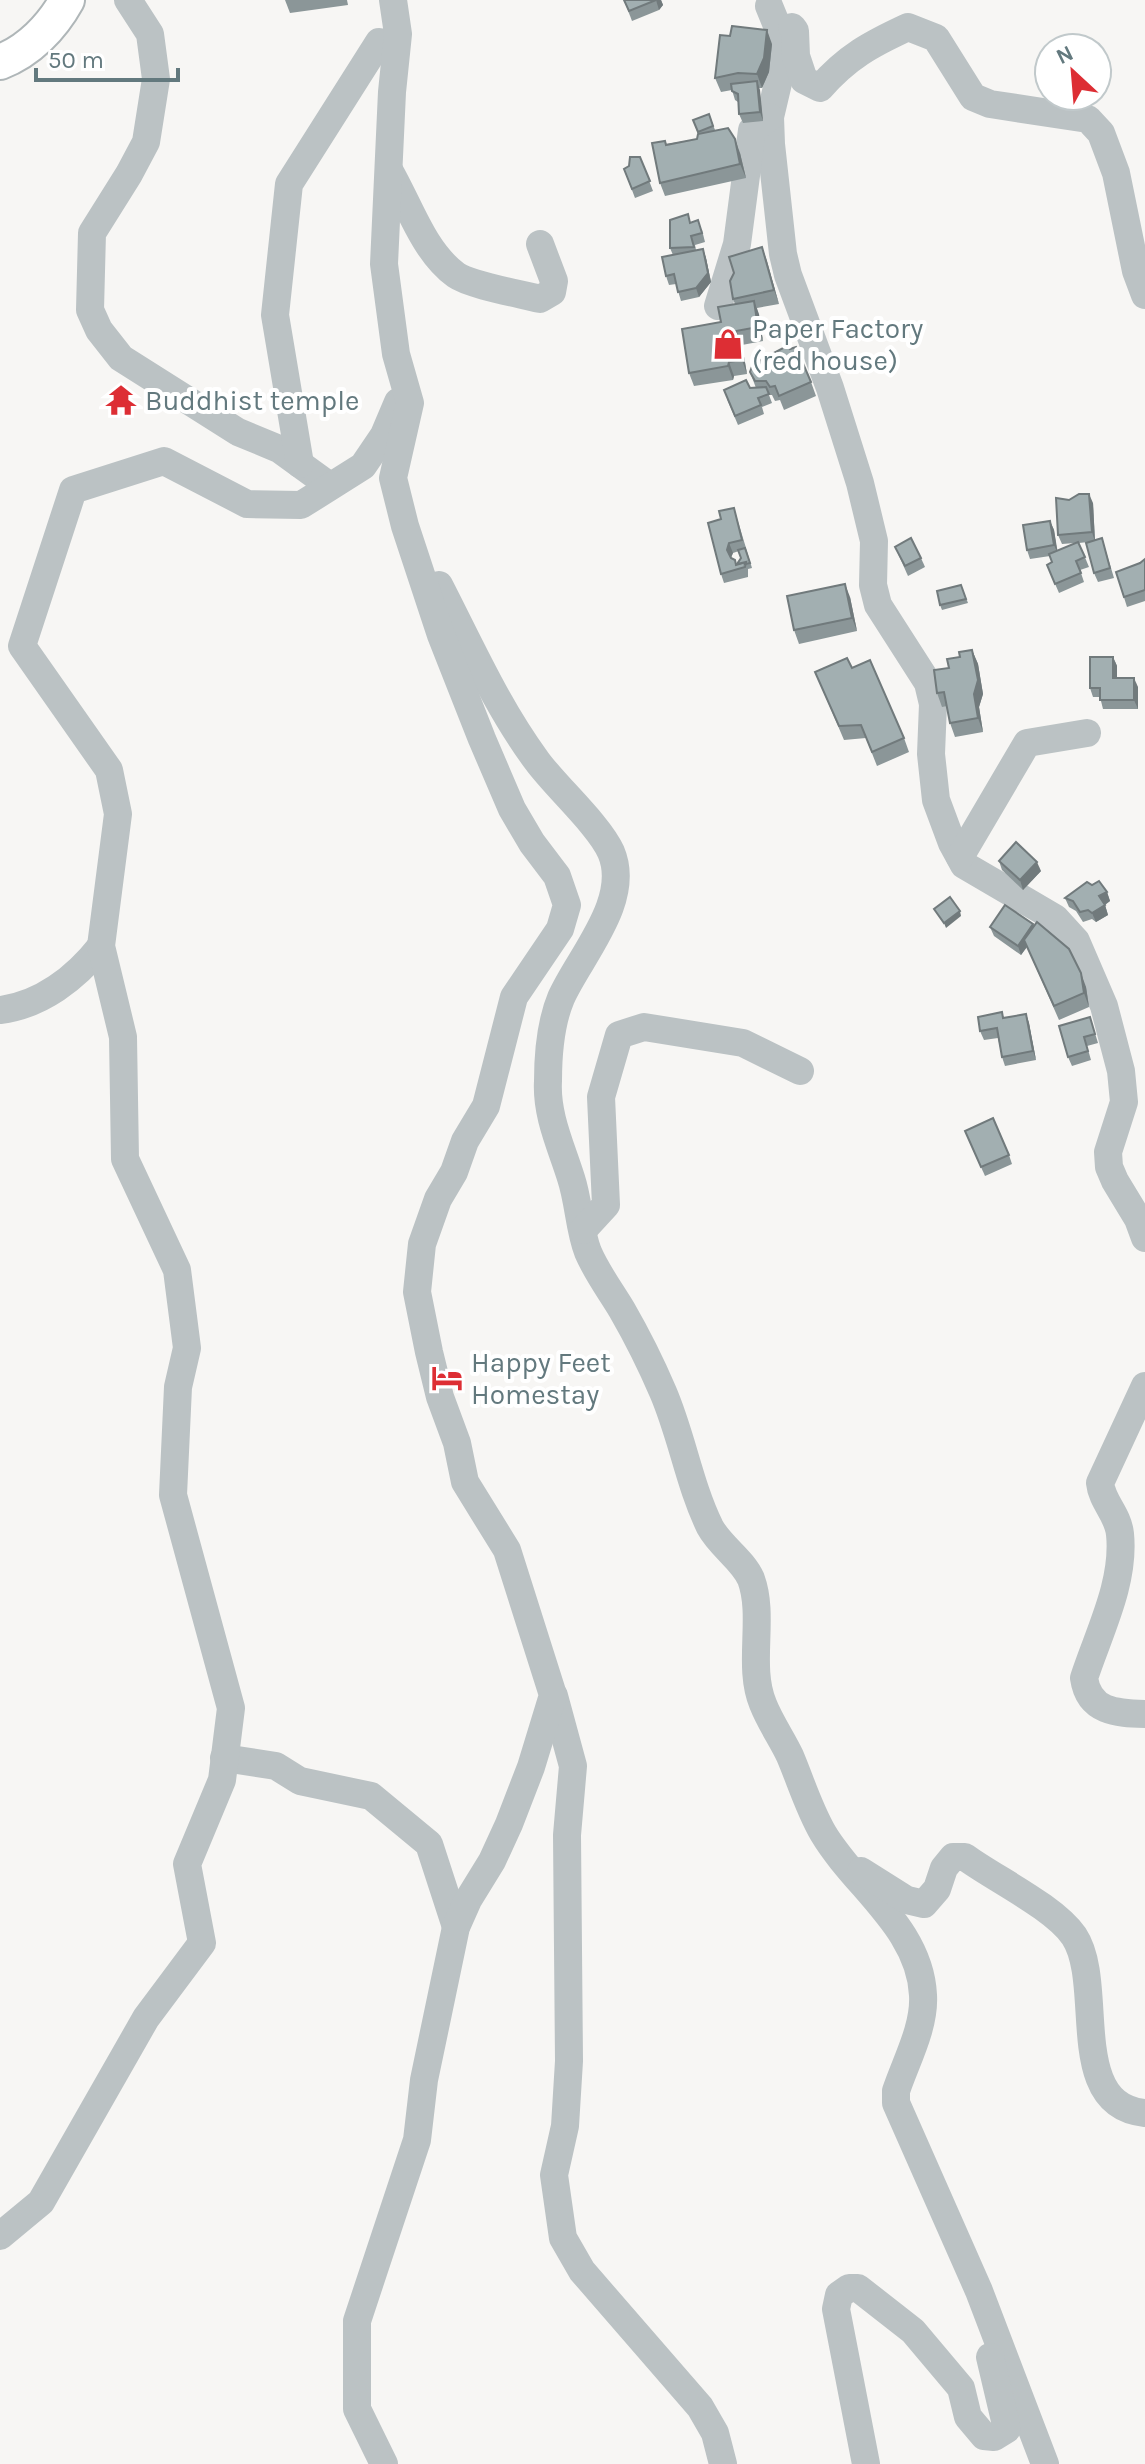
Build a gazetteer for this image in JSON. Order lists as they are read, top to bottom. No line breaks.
{"places":{"shop":["Paper Factory (red house)"],"temple":["Buddhist temple"],"hotel":["Happy Feet Homestay"]},"scale_bar":"50 m","north":"top left"}
